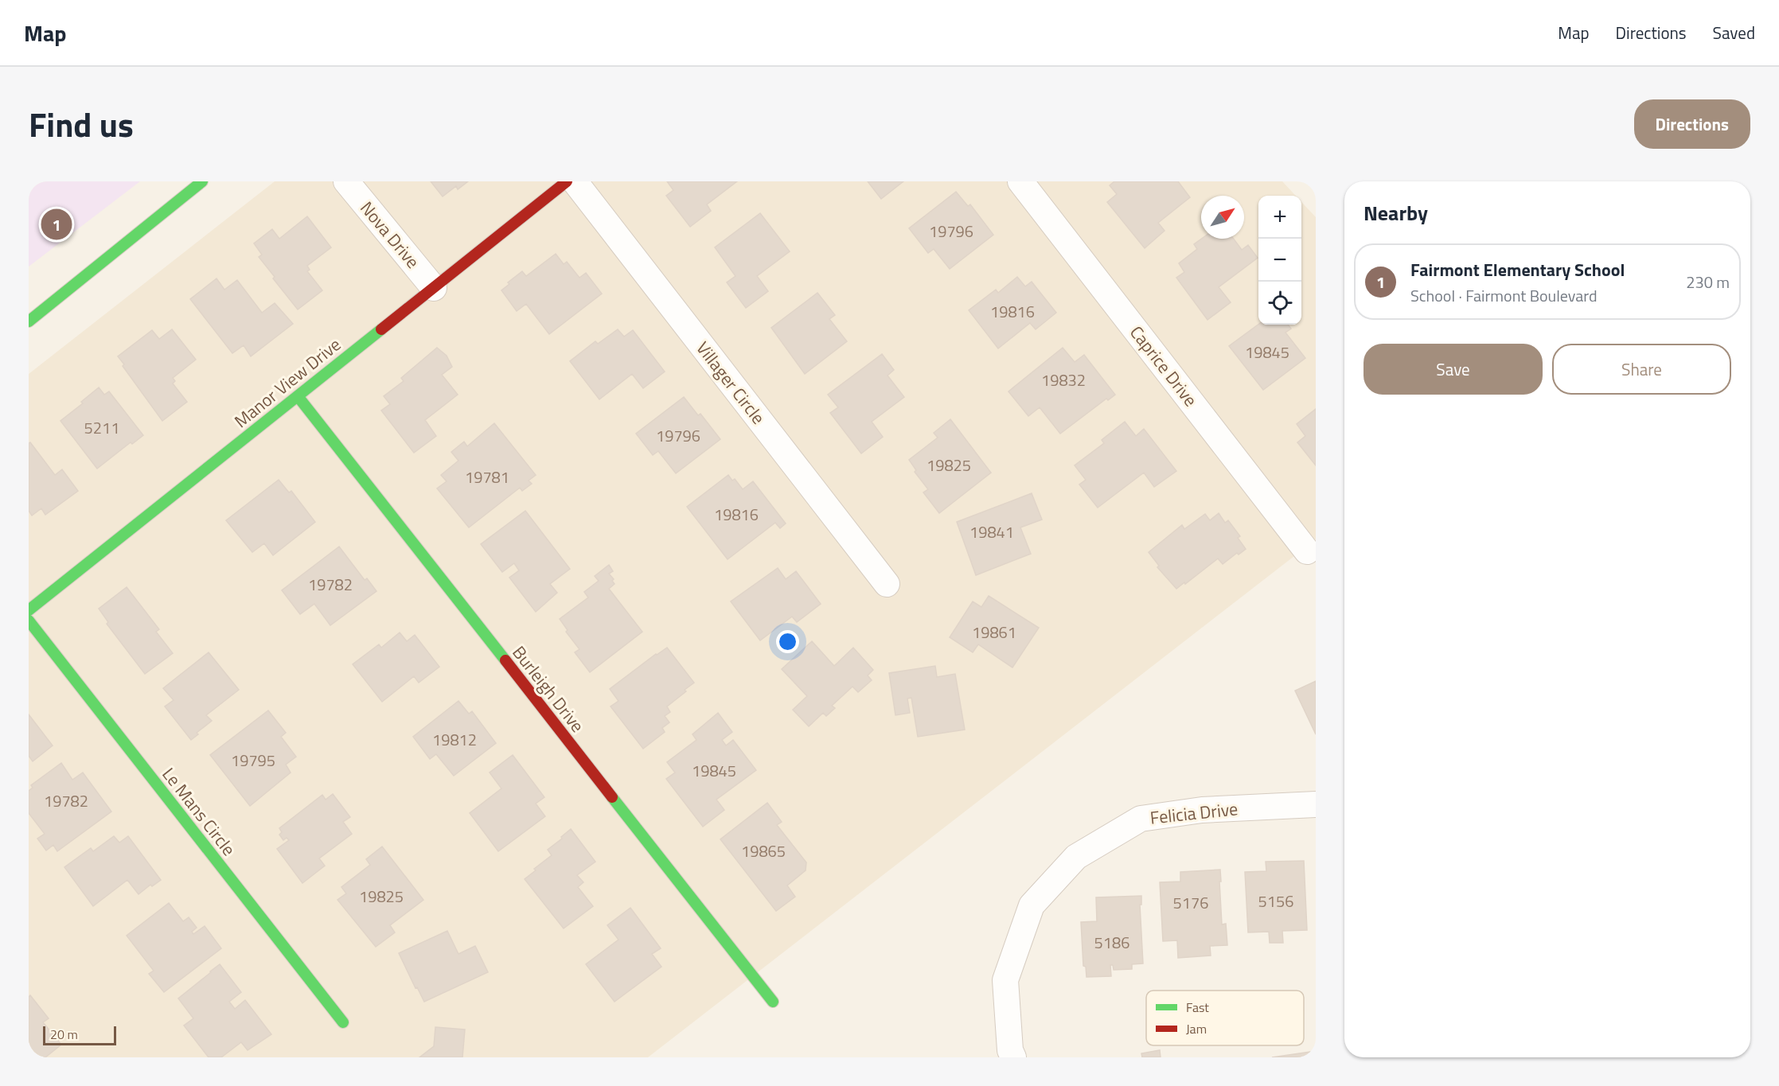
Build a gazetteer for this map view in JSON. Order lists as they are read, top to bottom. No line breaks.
{"streets":{"street":["Nova Drive","Caprice Drive","Manor View Drive","Villager Circle","Burleigh Drive","Le Mans Circle","Felicia Drive"]},"crossings":[["Nova Drive","Manor View Drive"],["Manor View Drive","Burleigh Drive"]],"house_numbers":["19796","19816","19845","19832","5211","19796","19825","19781","19816","19841","19782","19861","19812","19795","19845","19782","19865","19825","5156","5176","5186"],"legend":["Fast","Jam"],"scale_bar":"20 m","north":"top right","page":{"header":"Map","nav":["Map","Directions","Saved"],"title":"Find us","buttons":["Directions",["Save","Share"]],"heading":"Nearby","map_buttons":["+","−"],"pins":"1","list":[{"mark":"1","name":"Fairmont Elementary School","note":"School · Fairmont Boulevard","value":"230 m"}],"scale":"20 m"}}
